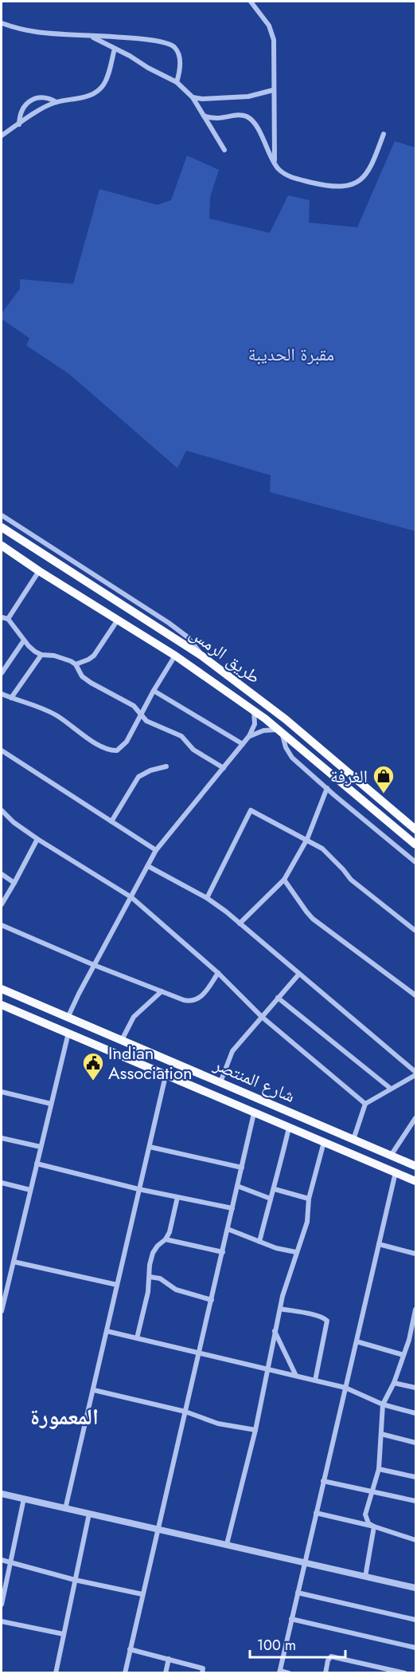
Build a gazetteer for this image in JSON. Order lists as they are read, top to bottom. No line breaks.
{"streets":{"highway":["طريق الرمس"],"main road":["شارع المنتصر"]},"districts":["المعمورة"],"parks":["مقبرة الحديبة"],"places":{"shop":["الغرفة"],"public building":["Indian Association"]},"scale_bar":"100 m"}
